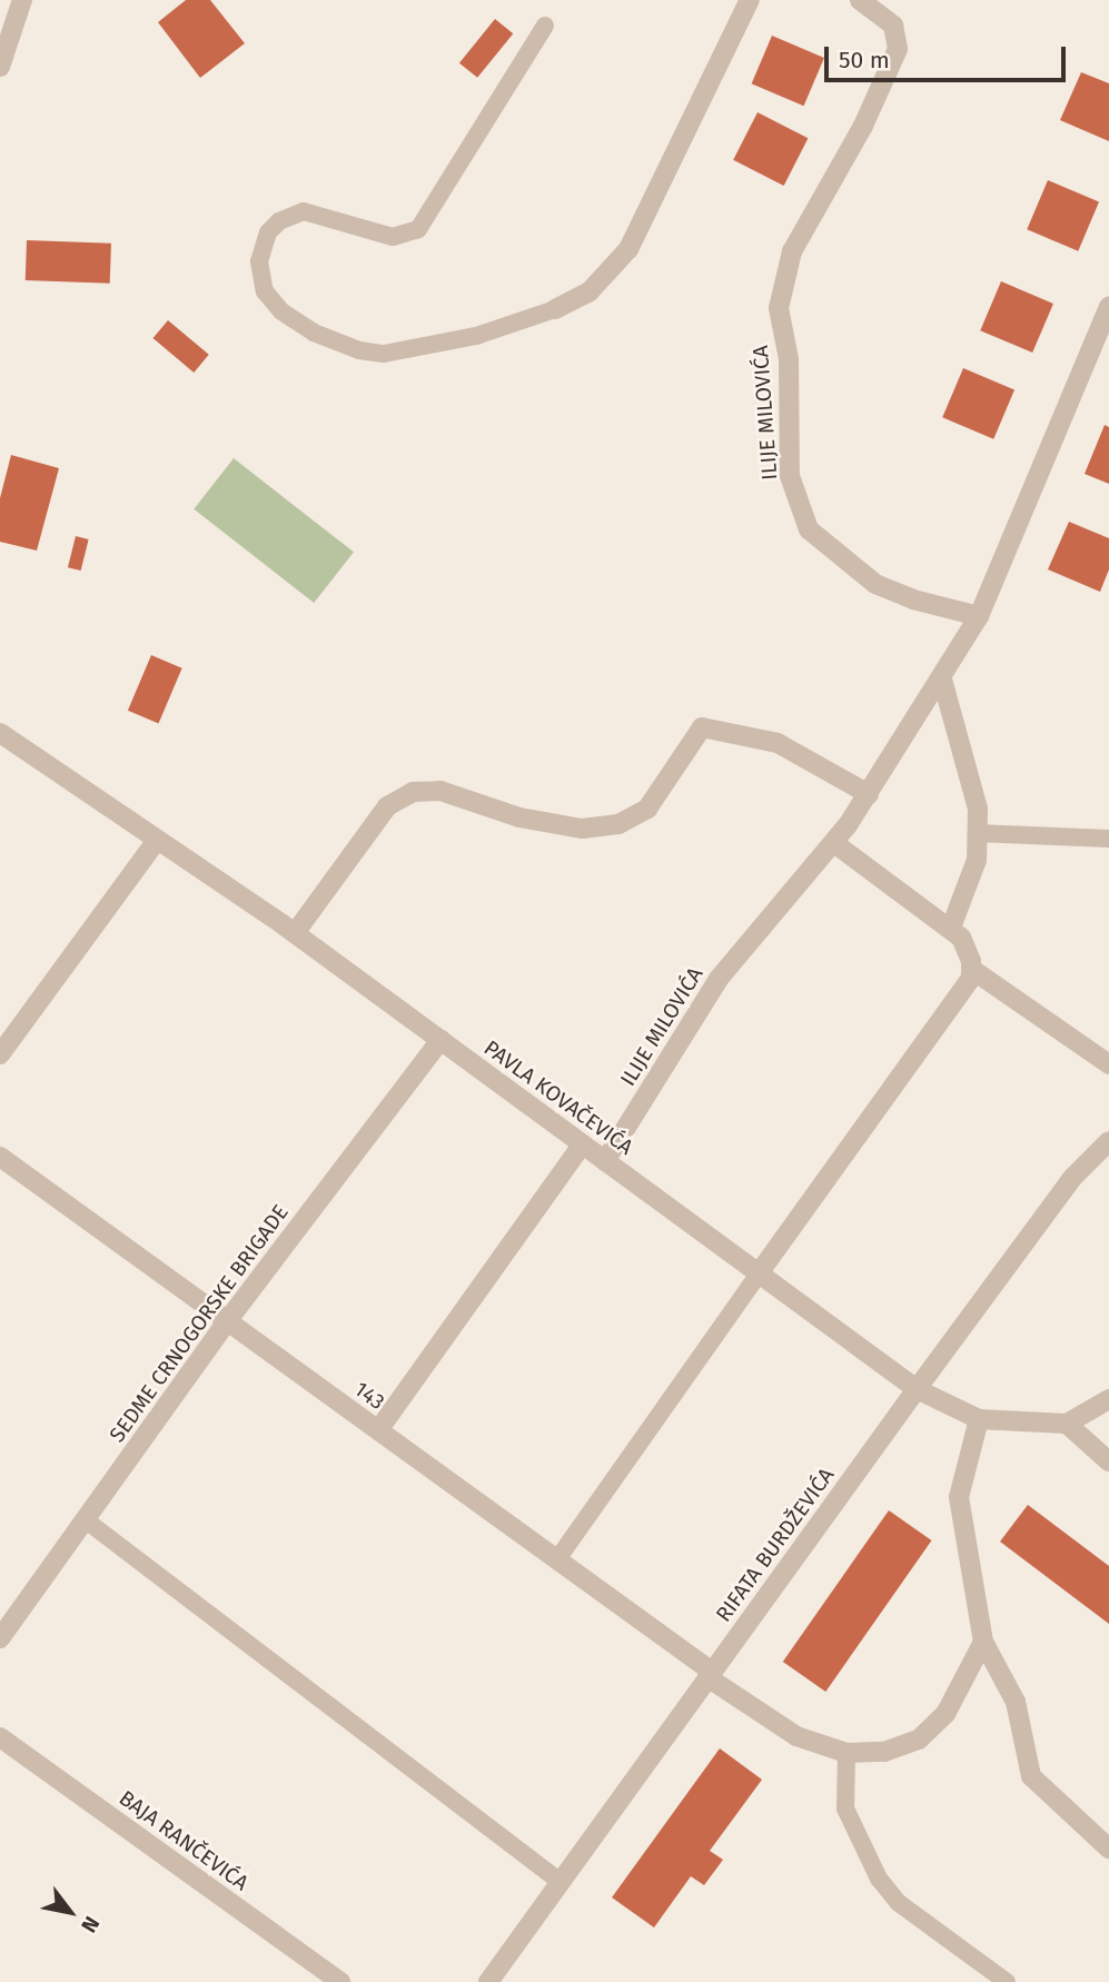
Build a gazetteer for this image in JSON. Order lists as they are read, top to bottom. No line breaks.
{"streets":{"street":["ILIJE MILOVIĆA","PAVLA KOVAČEVIĆA","SEDME CRNOGORSKE BRIGADE","143","RIFATA BURDŽEVIĆA","BAJA RANČEVIĆA"]},"crossings":[["ILIJE MILOVIĆA","PAVLA KOVAČEVIĆA"],["PAVLA KOVAČEVIĆA","SEDME CRNOGORSKE BRIGADE"],["PAVLA KOVAČEVIĆA","RIFATA BURDŽEVIĆA"],["SEDME CRNOGORSKE BRIGADE","143"],["143","RIFATA BURDŽEVIĆA"]],"scale_bar":"50 m","north":"bottom right"}
